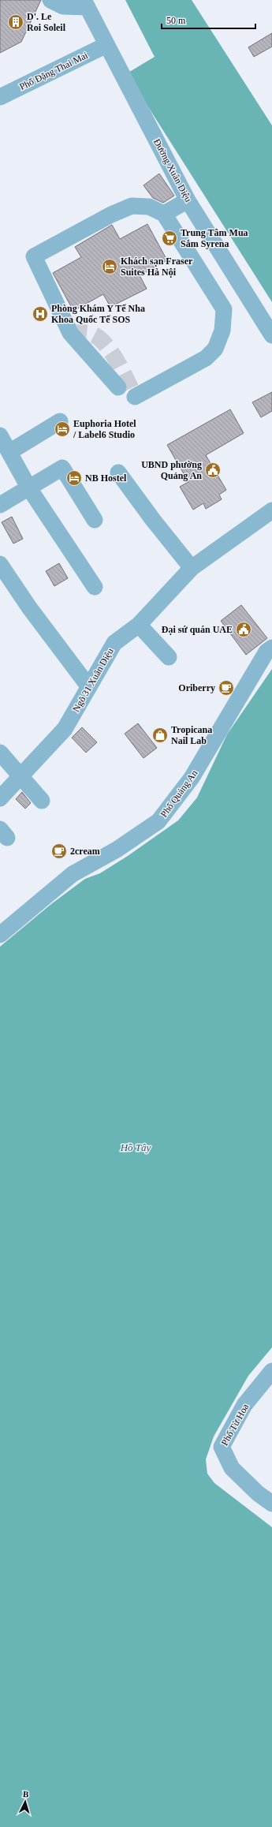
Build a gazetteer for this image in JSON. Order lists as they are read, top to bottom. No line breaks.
{"streets":{"street":["Phố Đặng Thai Mai","Đường Xuân Diệu","Ngõ 31 Xuân Diệu","Phố Quảng An","Phố Từ Hoa"]},"crossings":[["Phố Đặng Thai Mai","Đường Xuân Diệu"]],"water":["Hồ Tây"],"places":{"building":["D'. Le Roi Soleil"],"supermarket":["Trung Tâm Mua Sắm Syrena"],"hotel":["Khách sạn Fraser Suites Hà Nội","Euphoria Hotel / Label6 Studio","NB Hostel"],"hospital":["Phòng Khám Y Tế Nha Khoa Quốc Tế SOS"],"public building":["UBND phường Quảng An","Đại sứ quán UAE"],"cafe":["Oriberry","2cream"],"shop":["Tropicana Nail Lab"]},"scale_bar":"50 m","north":"top"}
